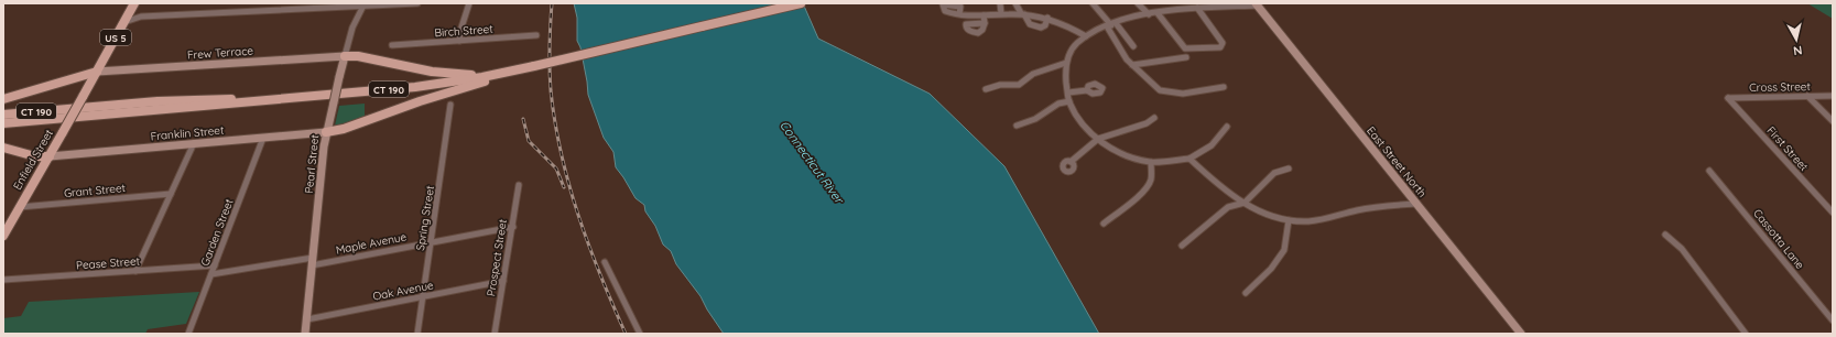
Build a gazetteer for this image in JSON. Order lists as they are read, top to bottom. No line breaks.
{"streets":{"main road":["US 5","Frew Terrace","CT 190","Franklin Street","Enfield Street","East Street North","Pearl Street"],"street":["Birch Street","Cross Street","First Street","Grant Street","Spring Street","Garden Street","Cassotta Lane","Maple Avenue","Prospect Street","Pease Street","Oak Avenue"]},"crossings":[["Frew Terrace","Enfield Street"],["Frew Terrace","Pearl Street"],["Cross Street","First Street"],["Franklin Street","Enfield Street"],["Franklin Street","Pearl Street"],["Franklin Street","Garden Street"],["Enfield Street","Grant Street"],["Pearl Street","Maple Avenue"],["Pearl Street","Oak Avenue"],["Spring Street","Maple Avenue"],["Spring Street","Oak Avenue"],["Garden Street","Pease Street"],["Maple Avenue","Prospect Street"],["Prospect Street","Oak Avenue"]],"water":["Connecticut River"],"north":"bottom"}
